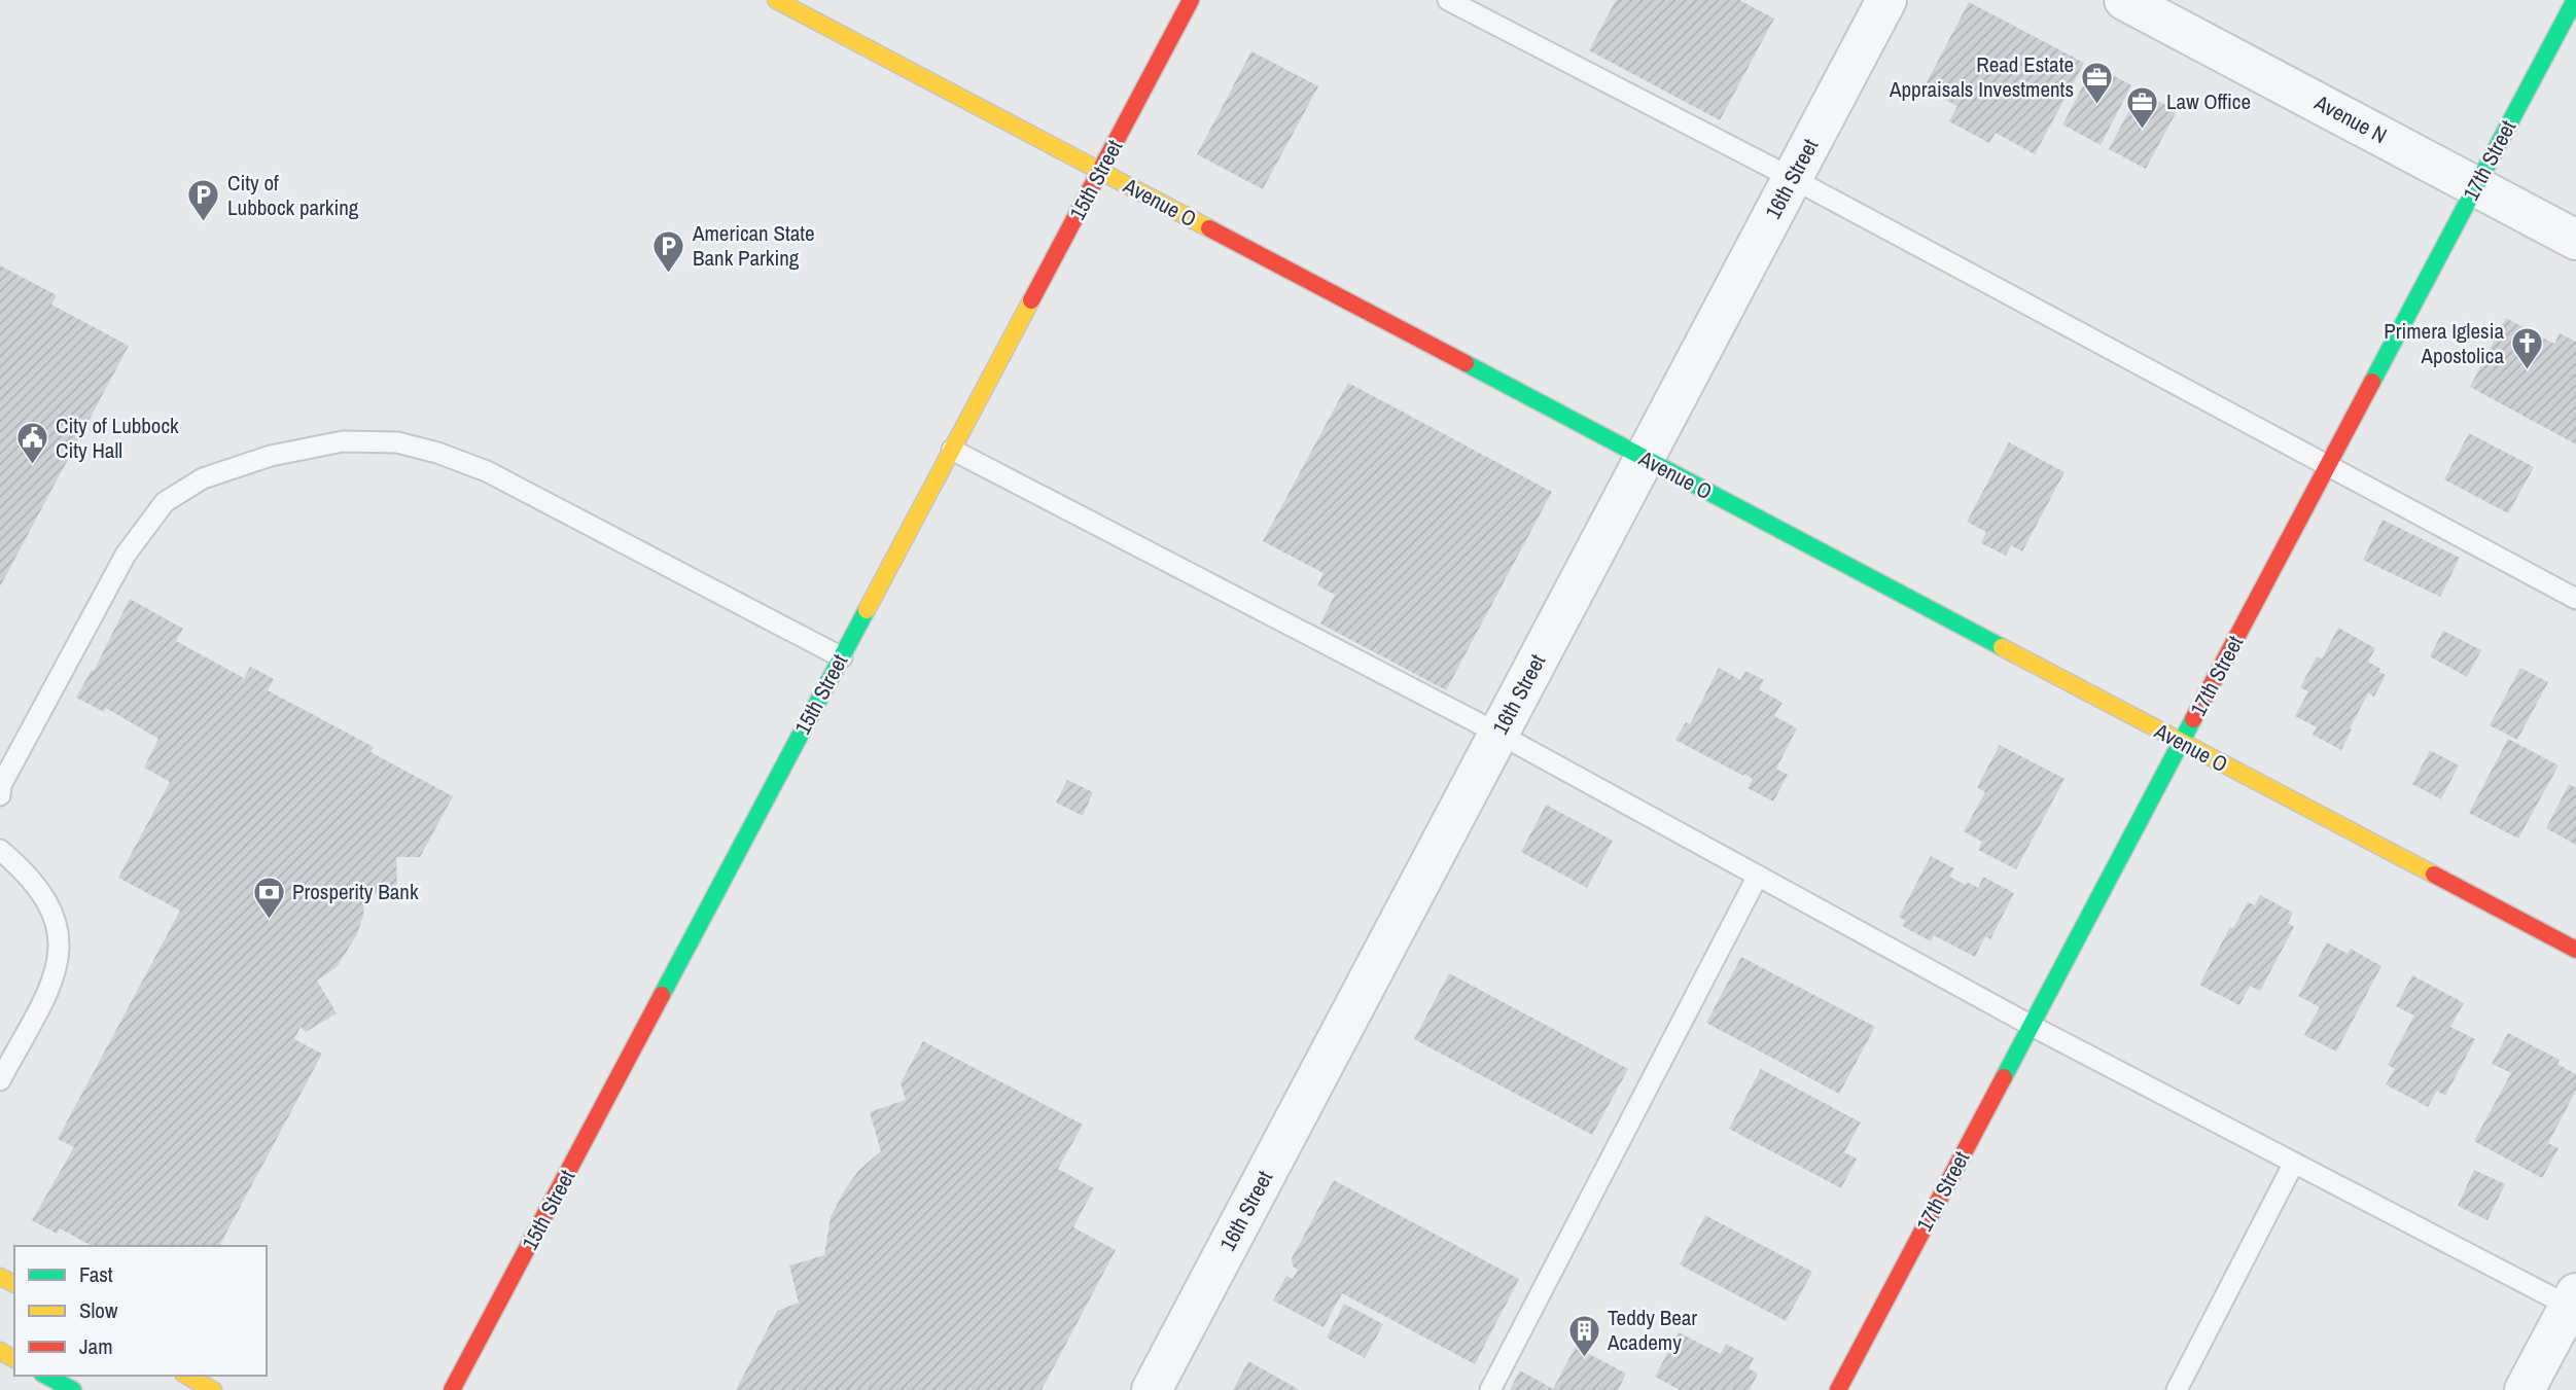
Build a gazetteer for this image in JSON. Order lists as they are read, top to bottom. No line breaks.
{"streets":{"main road":["17th Street","15th Street","Avenue O"],"street":["Avenue N","16th Street"]},"crossings":[["Avenue N","17th Street"],["17th Street","Avenue O"],["16th Street","Avenue O"],["15th Street","Avenue O"]],"places":{"office":["Read Estate Appraisals Investments","Law Office"],"parking":["City of Lubbock parking","American State Bank Parking"],"church":["Primera Iglesia Apostolica"],"public building":["City of Lubbock City Hall"],"bank":["Prosperity Bank"],"building":["Teddy Bear Academy"]},"legend":["Fast","Slow","Jam"]}
